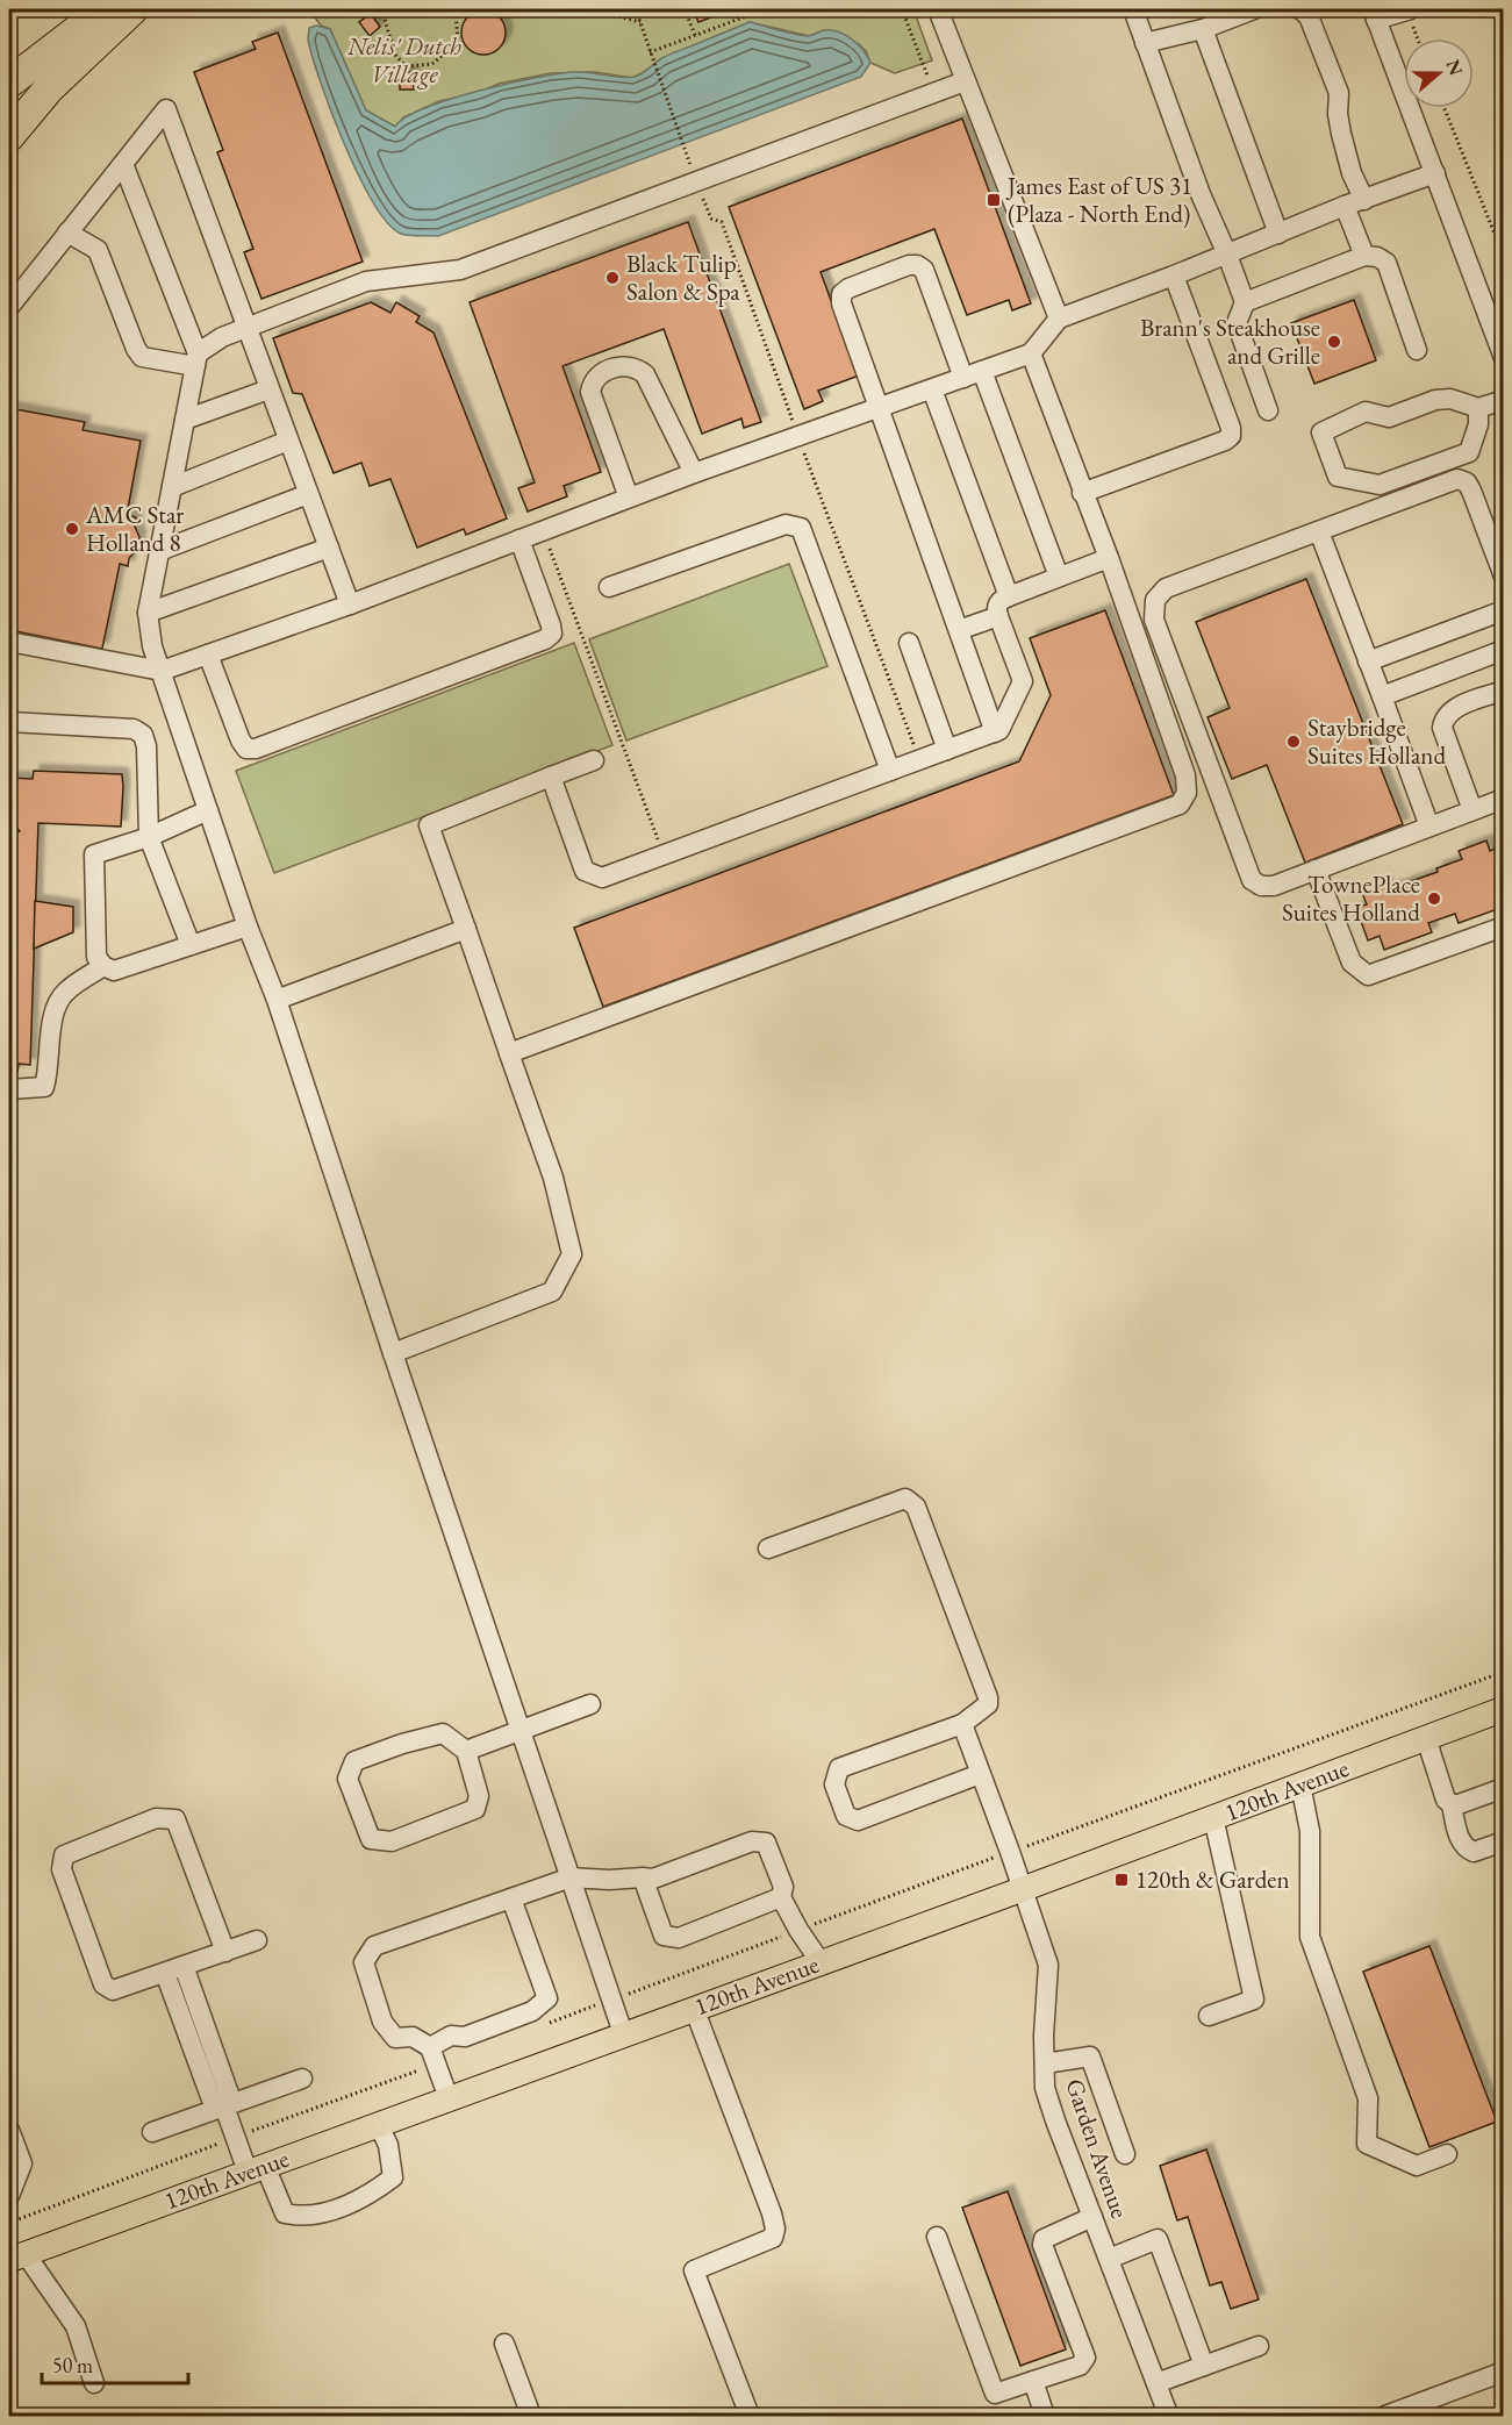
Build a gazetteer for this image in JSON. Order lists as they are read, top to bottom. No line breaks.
{"streets":{"main road":["120th Avenue"],"street":["Garden Avenue"]},"crossings":[["120th Avenue","Garden Avenue"]],"parks":["Nelis' Dutch Village"],"places":{"transit":["James East of US 31 (Plaza - North End)","120th & Garden"],"other":["Black Tulip Salon & Spa","Brann's Steakhouse and Grille","AMC Star Holland 8","Staybridge Suites Holland","TownePlace Suites Holland"]},"scale_bar":"50 m","north":"right"}
